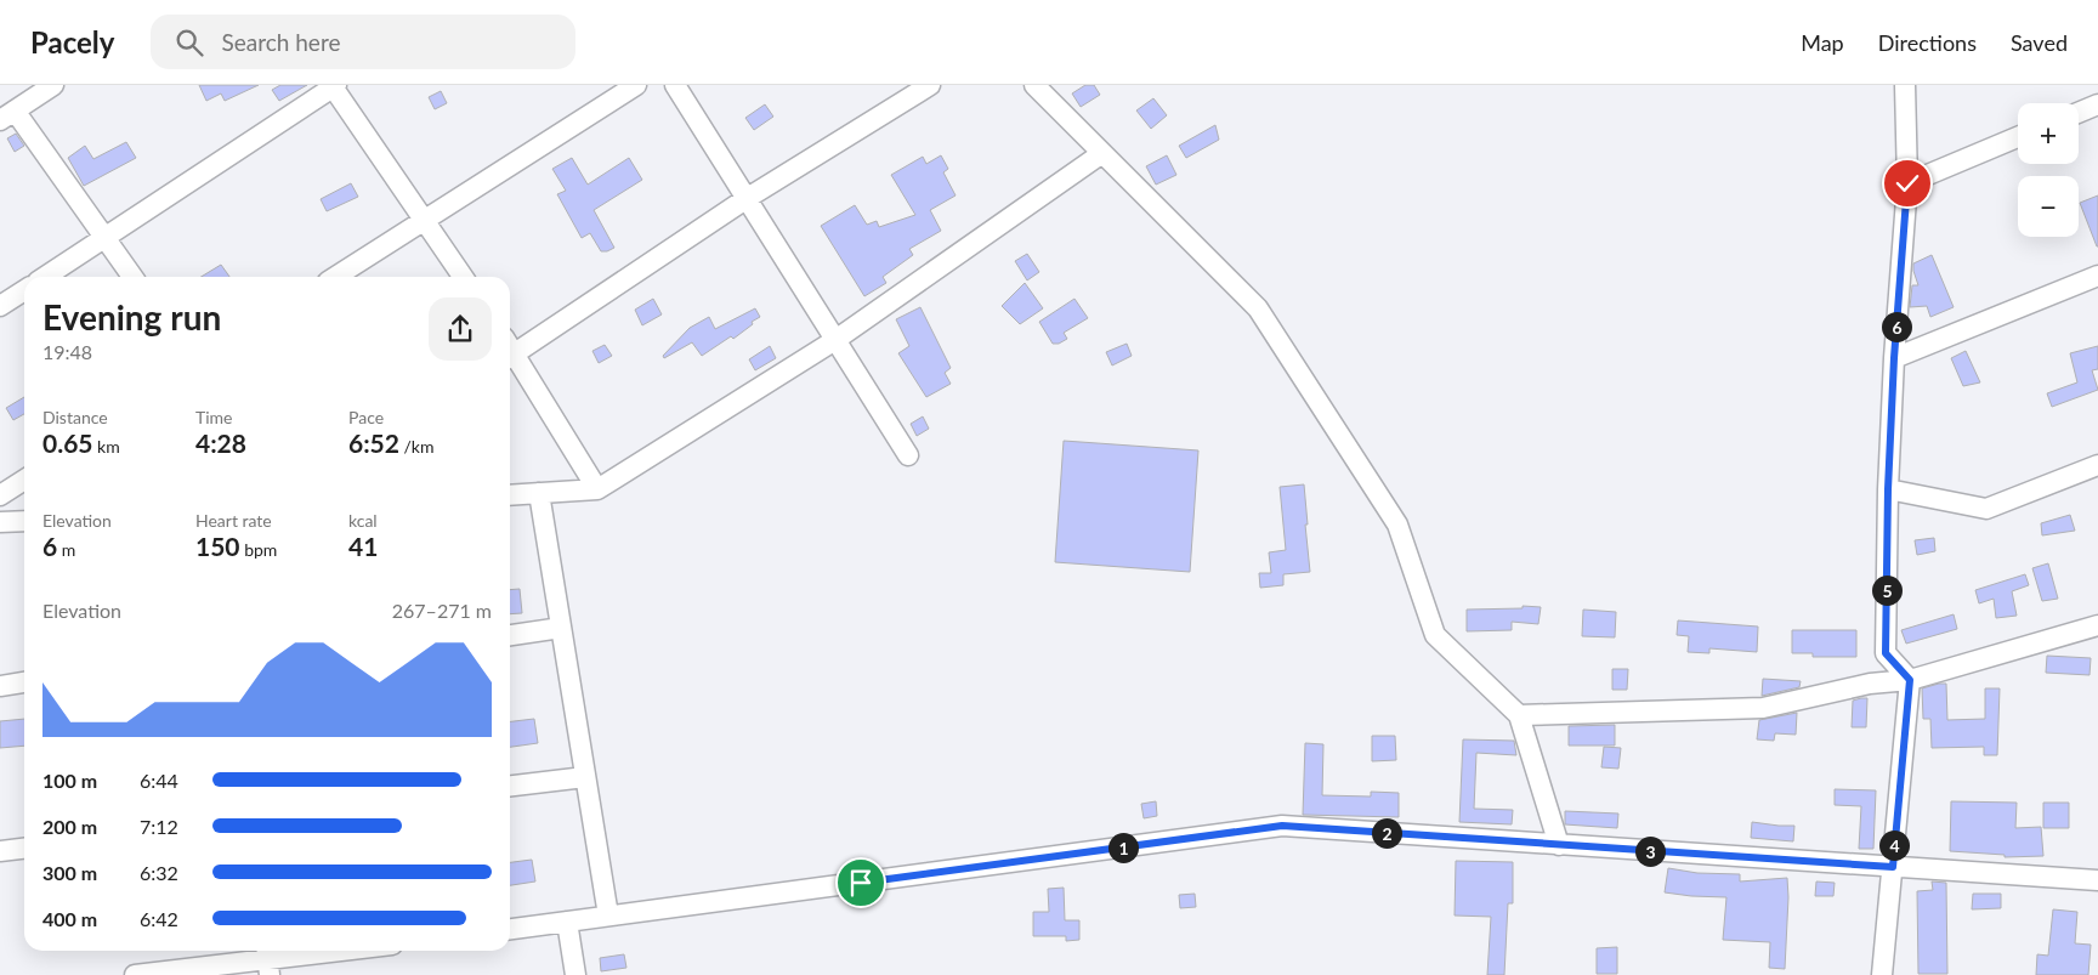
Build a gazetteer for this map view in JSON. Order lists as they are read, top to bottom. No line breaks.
{"page":{"header":"Pacely","search":"Search here","nav":["Map","Directions","Saved"],"map_buttons":["+","−"],"heading":["Evening run","19:48"],"pins":["6","5","2","4","1","3"],"stats":[["Distance","0.65 km"],["Time","4:28"],["Pace","6:52 /km"],["Elevation","6 m"],["Heart rate","150 bpm"],["kcal","41"]],"chart":["Elevation","267–271 m"],"list":[{"name":"100 m","note":"6:44"},{"name":"200 m","note":"7:12"},{"name":"300 m","note":"6:32"},{"name":"400 m","note":"6:42"}]}}
